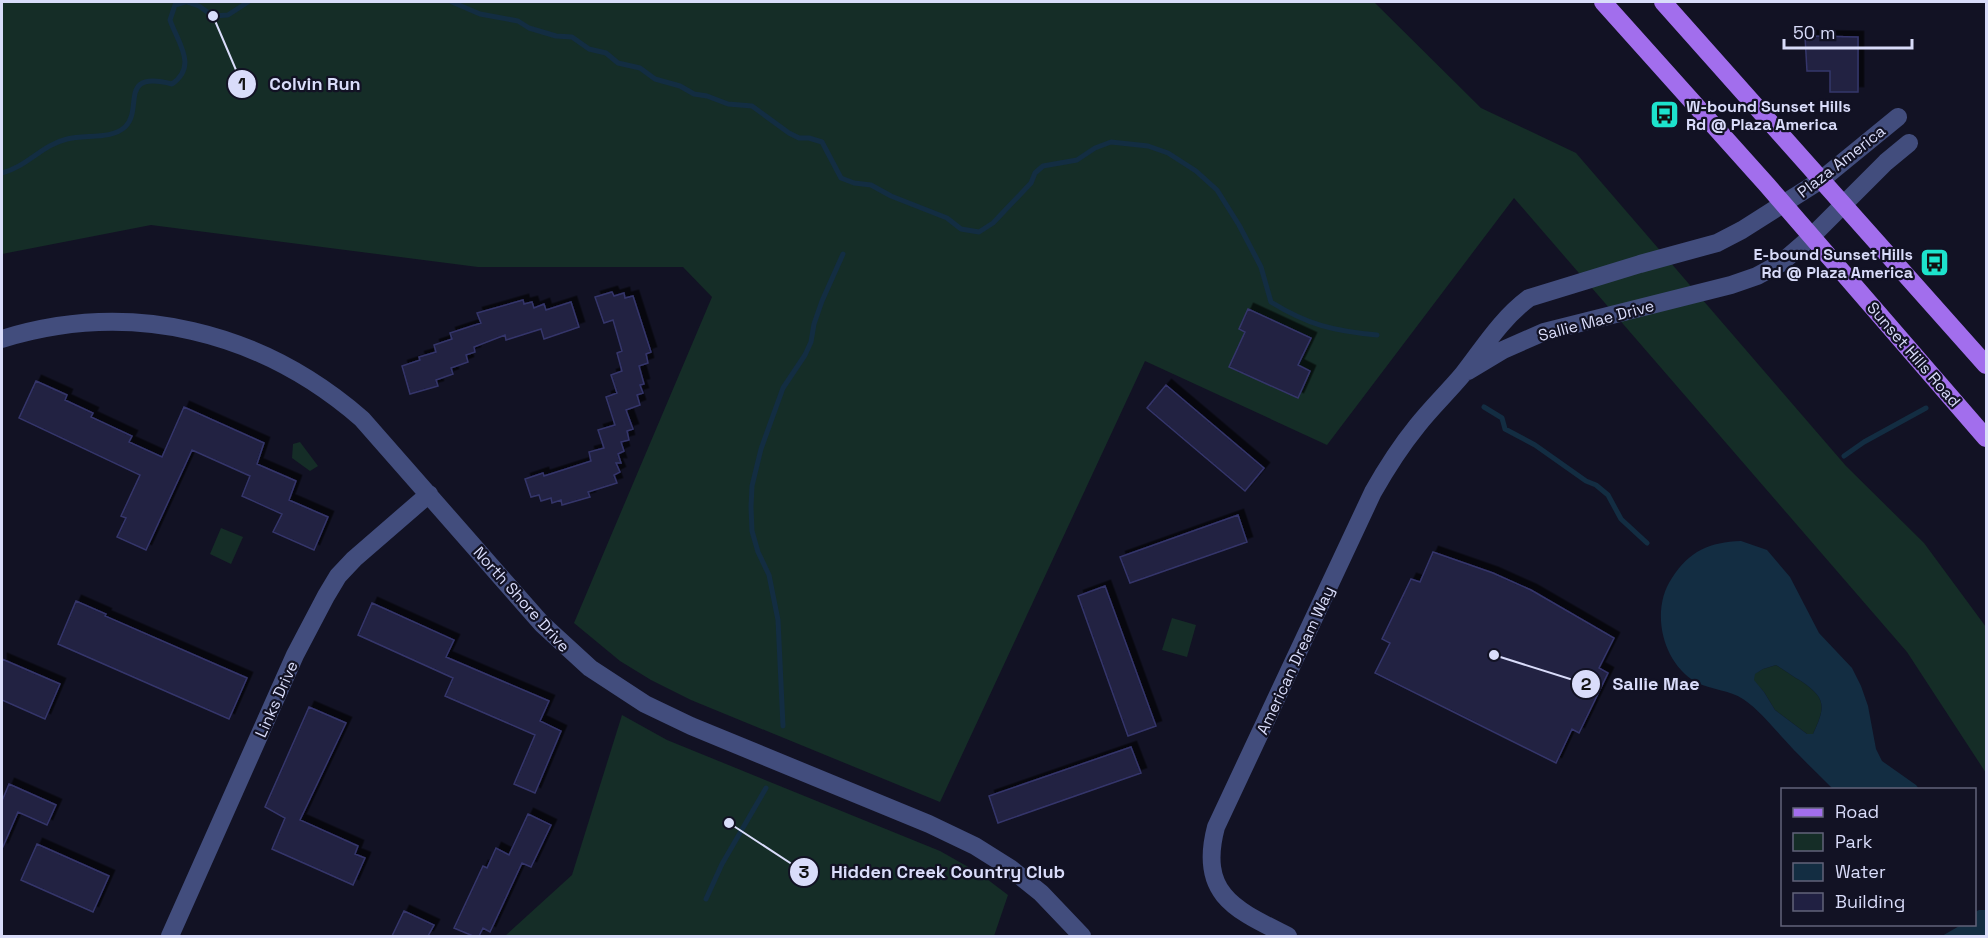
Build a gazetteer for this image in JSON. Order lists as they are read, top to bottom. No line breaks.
{"streets":{"main road":["Sunset Hills Road"],"street":["Plaza America","Sallie Mae Drive","North Shore Drive","American Dream Way","Links Drive"]},"crossings":[["Plaza America","Sallie Mae Drive"],["Plaza America","Sunset Hills Road"],["Sallie Mae Drive","Sunset Hills Road"],["Sallie Mae Drive","American Dream Way"],["North Shore Drive","Links Drive"]],"places":{"other":["Colvin Run","Sallie Mae","Hidden Creek Country Club"],"bus stop":["W-bound Sunset Hills Rd @ Plaza America","E-bound Sunset Hills Rd @ Plaza America"]},"legend":["Road","Park","Water","Building"],"scale_bar":"50 m"}
